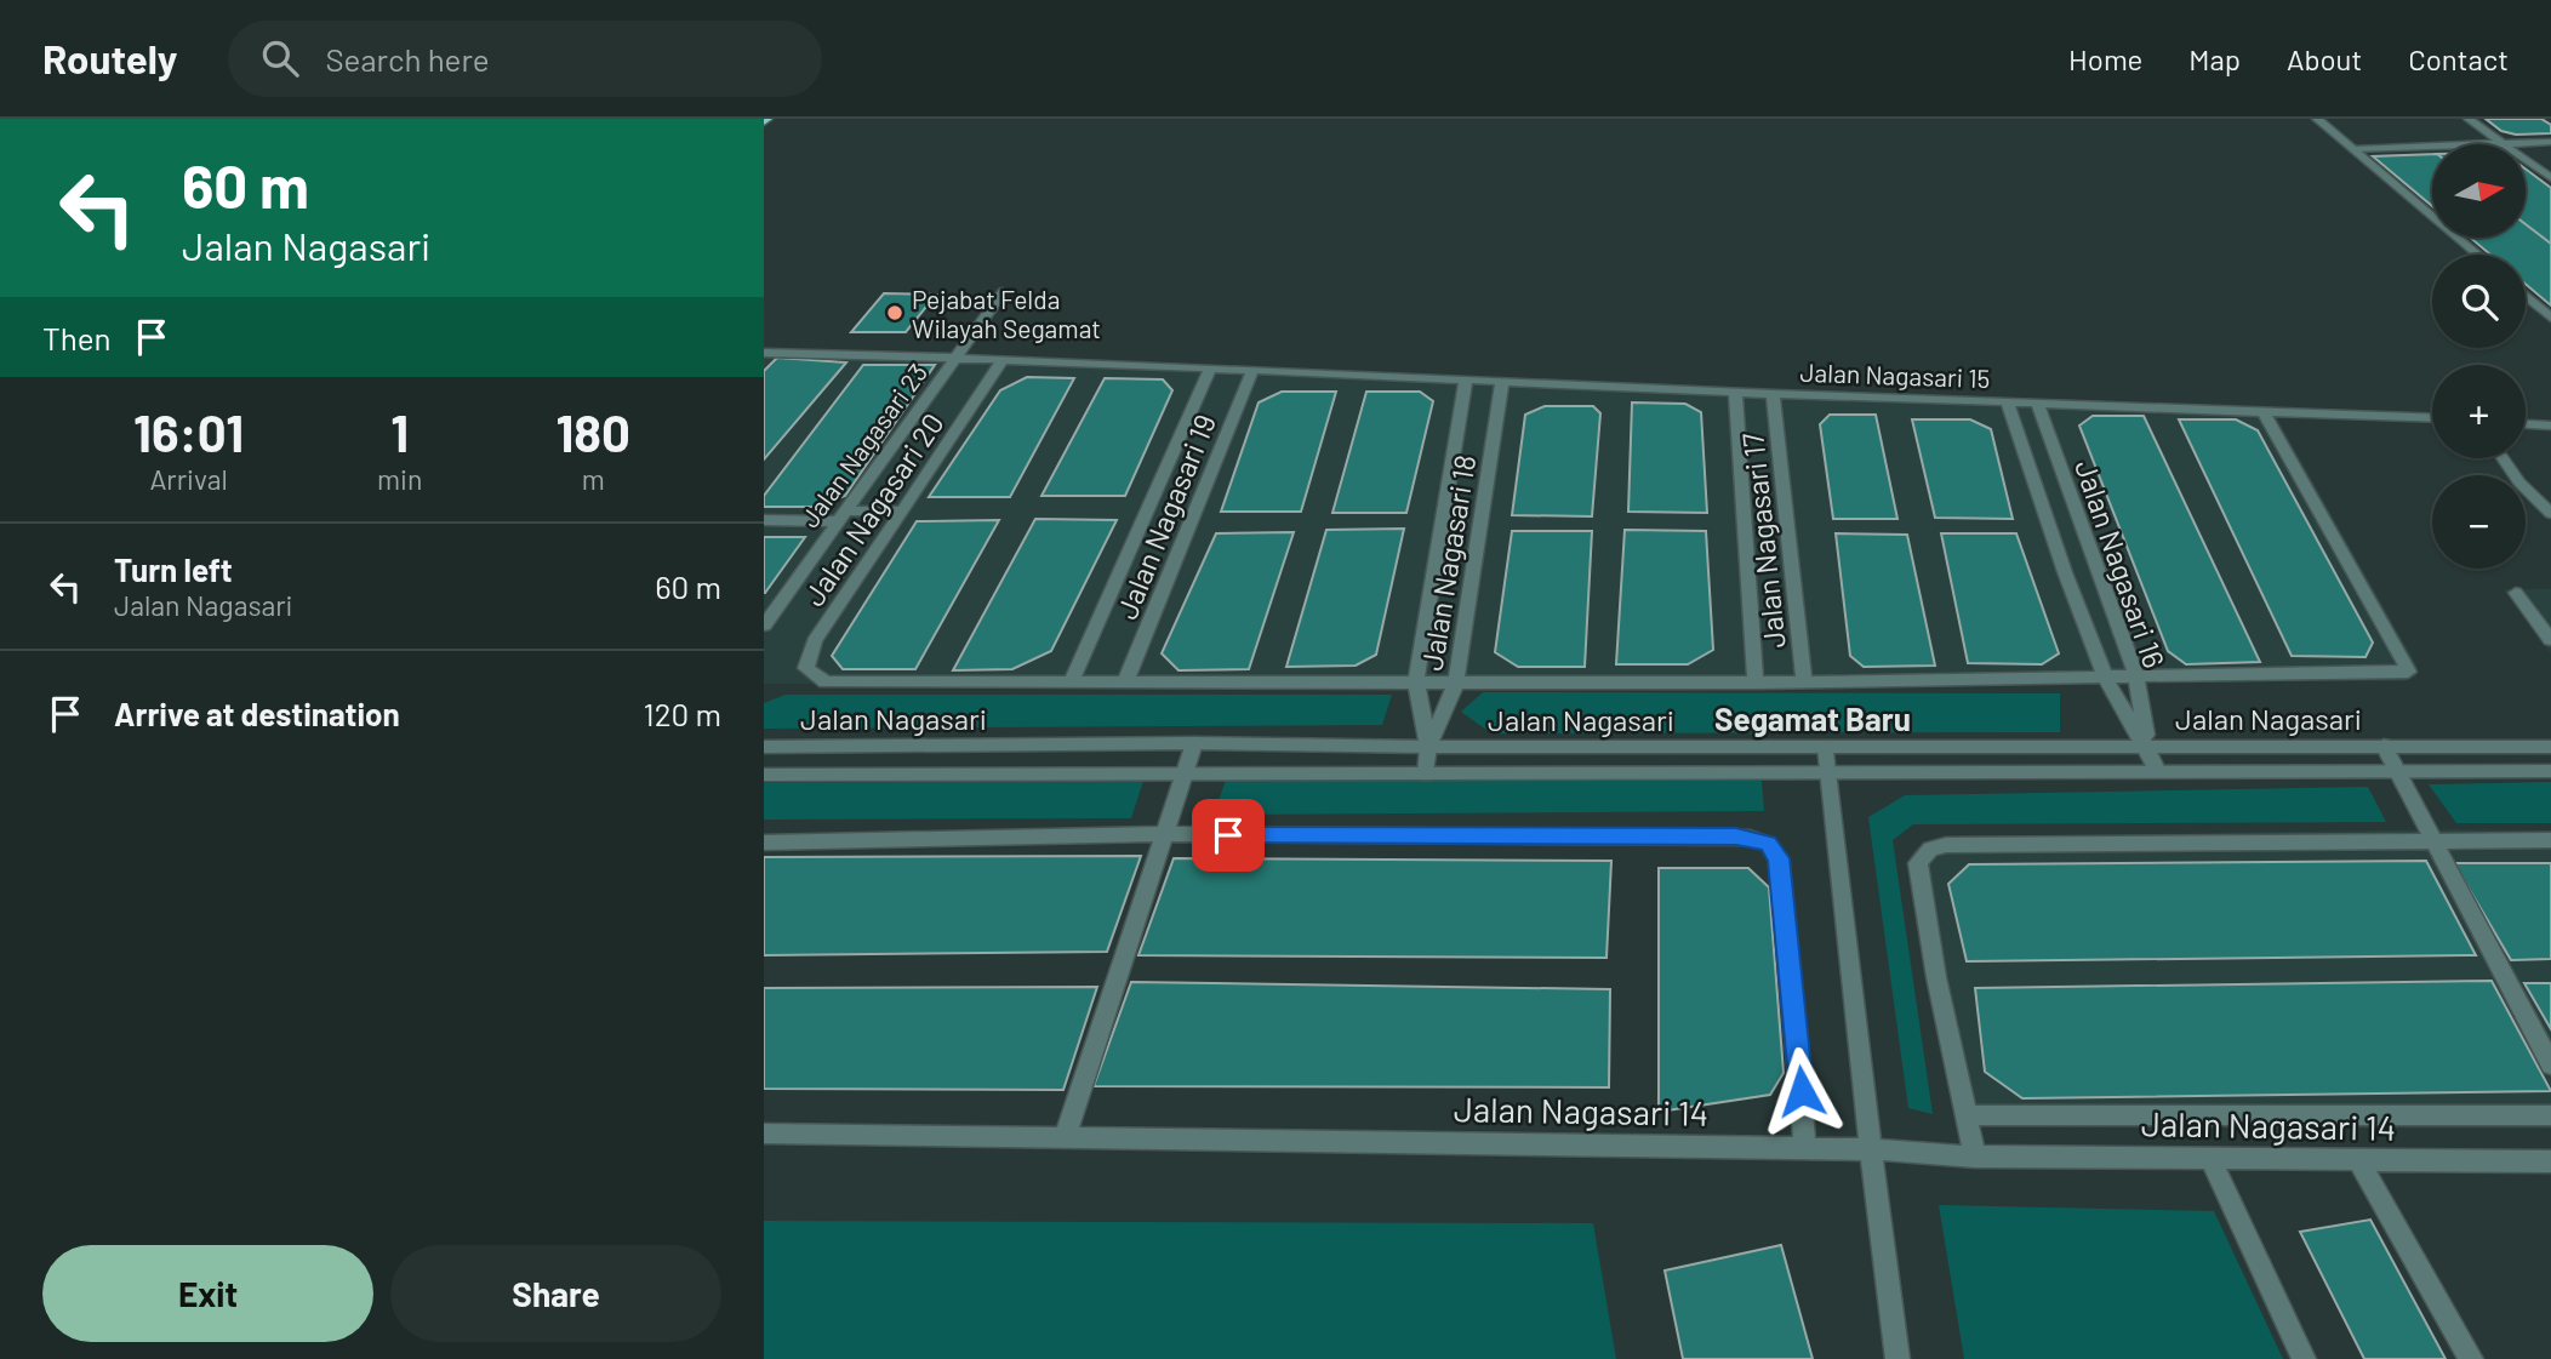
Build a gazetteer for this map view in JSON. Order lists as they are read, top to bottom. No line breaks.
{"streets":{"street":["Jalan Nagasari 15","Jalan Nagasari 23","Jalan Nagasari 20","Jalan Nagasari 19","Jalan Nagasari 17","Jalan Nagasari 18","Jalan Nagasari 16","Jalan Nagasari","Jalan Nagasari 14"]},"crossings":[["Jalan Nagasari 15","Jalan Nagasari 23"],["Jalan Nagasari 15","Jalan Nagasari 20"],["Jalan Nagasari 15","Jalan Nagasari 19"],["Jalan Nagasari 15","Jalan Nagasari 17"],["Jalan Nagasari 15","Jalan Nagasari 18"],["Jalan Nagasari 15","Jalan Nagasari 16"],["Jalan Nagasari 18","Jalan Nagasari"],["Jalan Nagasari 16","Jalan Nagasari"]],"districts":["Segamat Baru"],"places":["Pejabat Felda Wilayah Segamat"],"north":"right","page":{"header":"Routely","search":"Search here","nav":["Home","Map","About","Contact"],"turn":["60 m","Jalan Nagasari"],"map_buttons":["+","−"],"then":"Then","eta":["16:01","Arrival","1","min","180","m"],"list":[{"name":"Turn left","note":"Jalan Nagasari","value":"60 m"},{"name":"Arrive at destination","value":"120 m"}],"buttons":["Exit","Share"]}}
